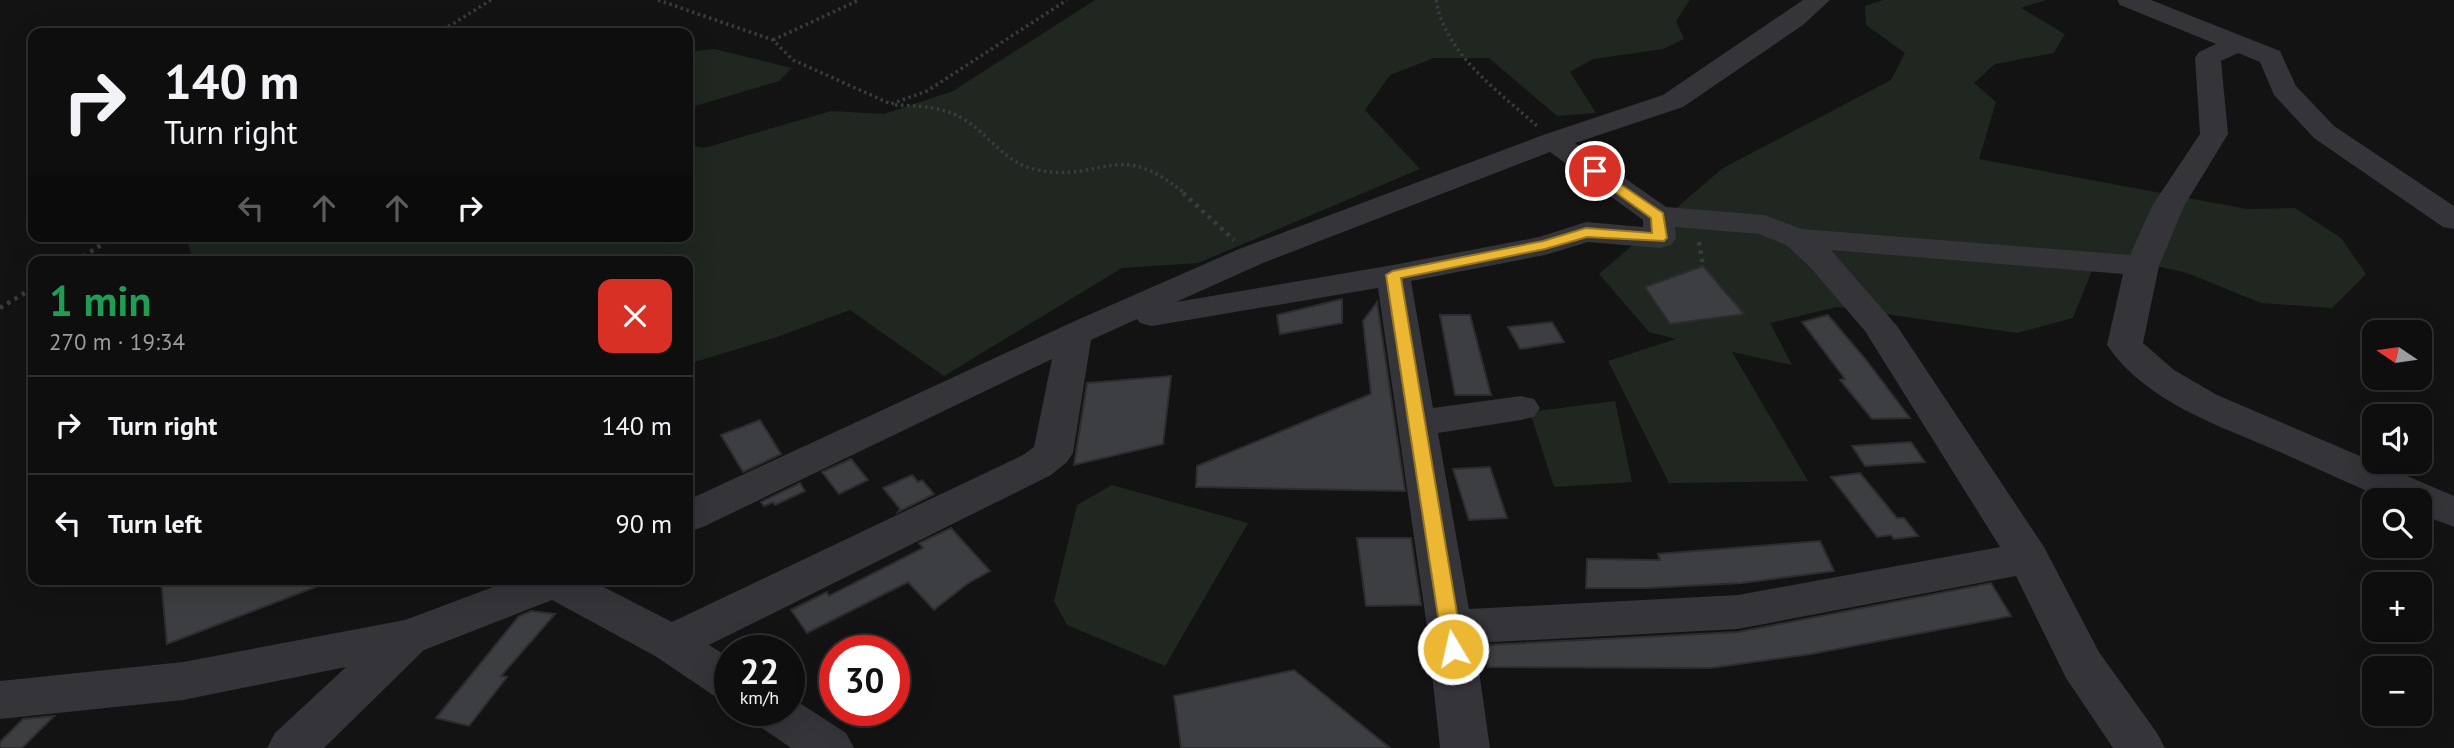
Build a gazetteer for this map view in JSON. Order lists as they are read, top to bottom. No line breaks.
{"north":"left","page":{"turn":["140 m","Turn right"],"heading":["1 min","270 m · 19:34"],"map_buttons":["+","−"],"list":[{"name":"Turn right","value":"140 m"},{"name":"Turn left","value":"90 m"}],"speed":"22 km/h","limit":"30"}}
